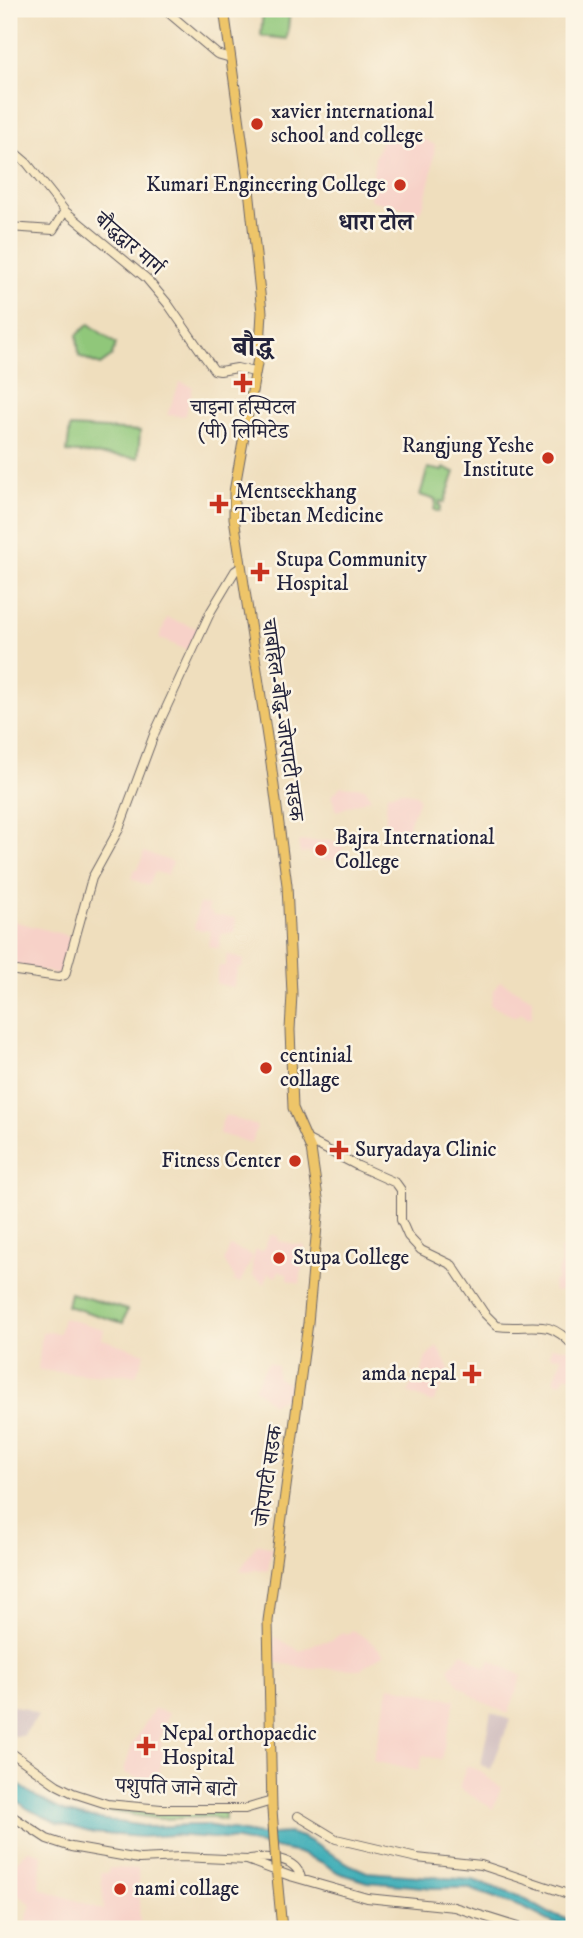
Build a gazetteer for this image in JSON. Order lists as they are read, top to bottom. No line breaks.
{"streets":{"main road":["बौद्धद्वार मार्ग","चाबहिल-बौद्ध-जोरपाटी सडक","जोरपाटी सडक","पशुपति जाने बाटो"]},"crossings":[["बौद्धद्वार मार्ग","चाबहिल-बौद्ध-जोरपाटी सडक"],["चाबहिल-बौद्ध-जोरपाटी सडक","जोरपाटी सडक"],["जोरपाटी सडक","पशुपति जाने बाटो"]],"districts":["धारा टोल","बौद्ध"],"places":{"other":["xavier international school and college","Kumari Engineering College","Rangjung Yeshe Institute","Bajra International College","centinial collage","Fitness Center","Stupa College","nami collage"],"health":["चाइना हस्पिटल (पी) लिमिटेड","Mentseekhang Tibetan Medicine","Stupa Community Hospital","Suryadaya Clinic","amda nepal","Nepal orthopaedic Hospital"]}}
